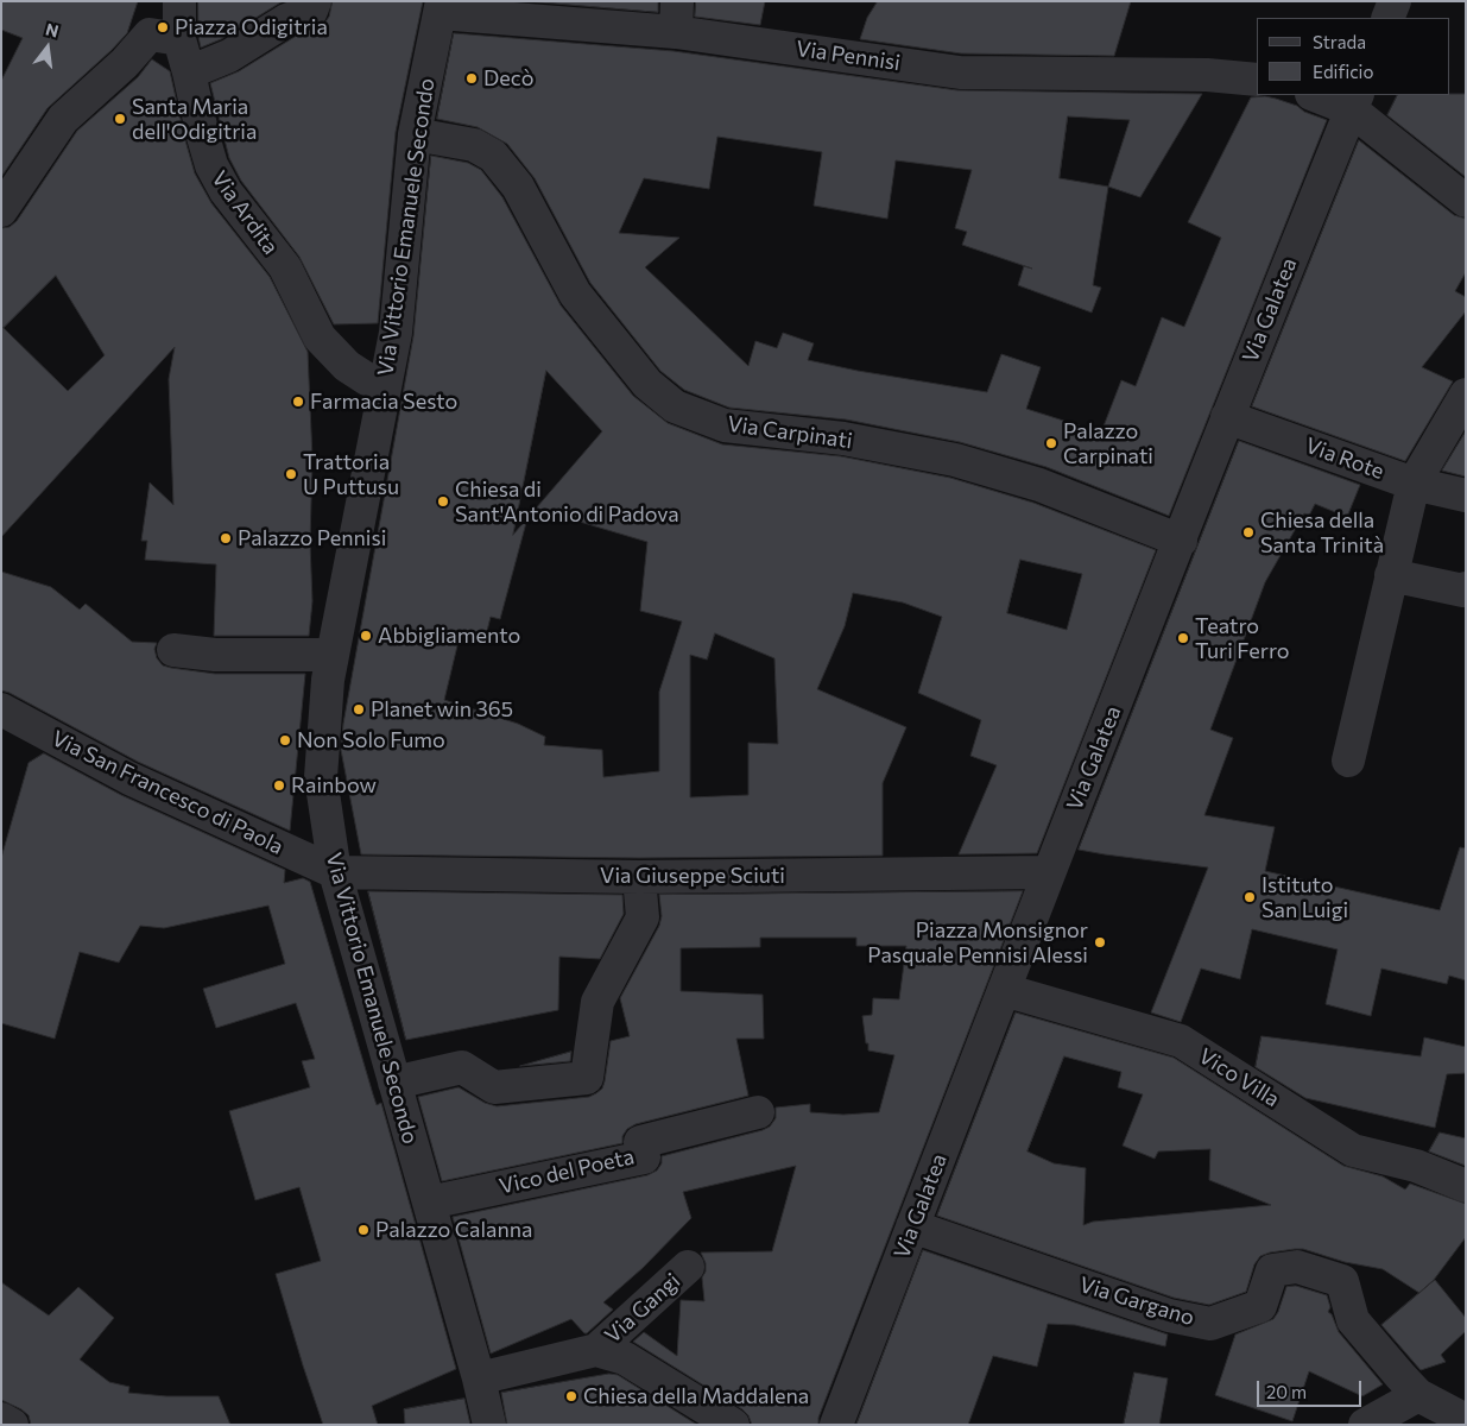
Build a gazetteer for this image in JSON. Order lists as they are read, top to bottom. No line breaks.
{"streets":{"street":["Via Pennisi","Via Ardita","Via Vittorio Emanuele Secondo","Via Galatea","Via Carpinati","Via Rote","Via San Francesco di Paola","Via Giuseppe Sciuti","Vico Villa","Vico del Poeta","Via Gargano","Via Gangi"]},"crossings":[["Via Pennisi","Via Vittorio Emanuele Secondo"],["Via Ardita","Via Vittorio Emanuele Secondo"],["Via Vittorio Emanuele Secondo","Via Carpinati"],["Via Vittorio Emanuele Secondo","Via San Francesco di Paola"],["Via Vittorio Emanuele Secondo","Via Giuseppe Sciuti"],["Via Vittorio Emanuele Secondo","Vico del Poeta"],["Via Vittorio Emanuele Secondo","Via Gangi"],["Via Galatea","Via Carpinati"],["Via Galatea","Via Rote"],["Via Galatea","Via Giuseppe Sciuti"],["Via Galatea","Vico Villa"],["Via Galatea","Via Gargano"],["Via San Francesco di Paola","Via Giuseppe Sciuti"]],"places":["Piazza Odigitria","Decò","Santa Maria dell'Odigitria","Farmacia Sesto","Palazzo Carpinati","Trattoria U Puttusu","Chiesa di Sant'Antonio di Padova","Chiesa della Santa Trinità","Palazzo Pennisi","Abbigliamento","Teatro Turi Ferro","Planet win 365","Non Solo Fumo","Rainbow","Istituto San Luigi","Piazza Monsignor Pasquale Pennisi Alessi","Palazzo Calanna","Chiesa della Maddalena"],"legend":["Strada","Edificio"],"scale_bar":"20 m","north":"top"}
